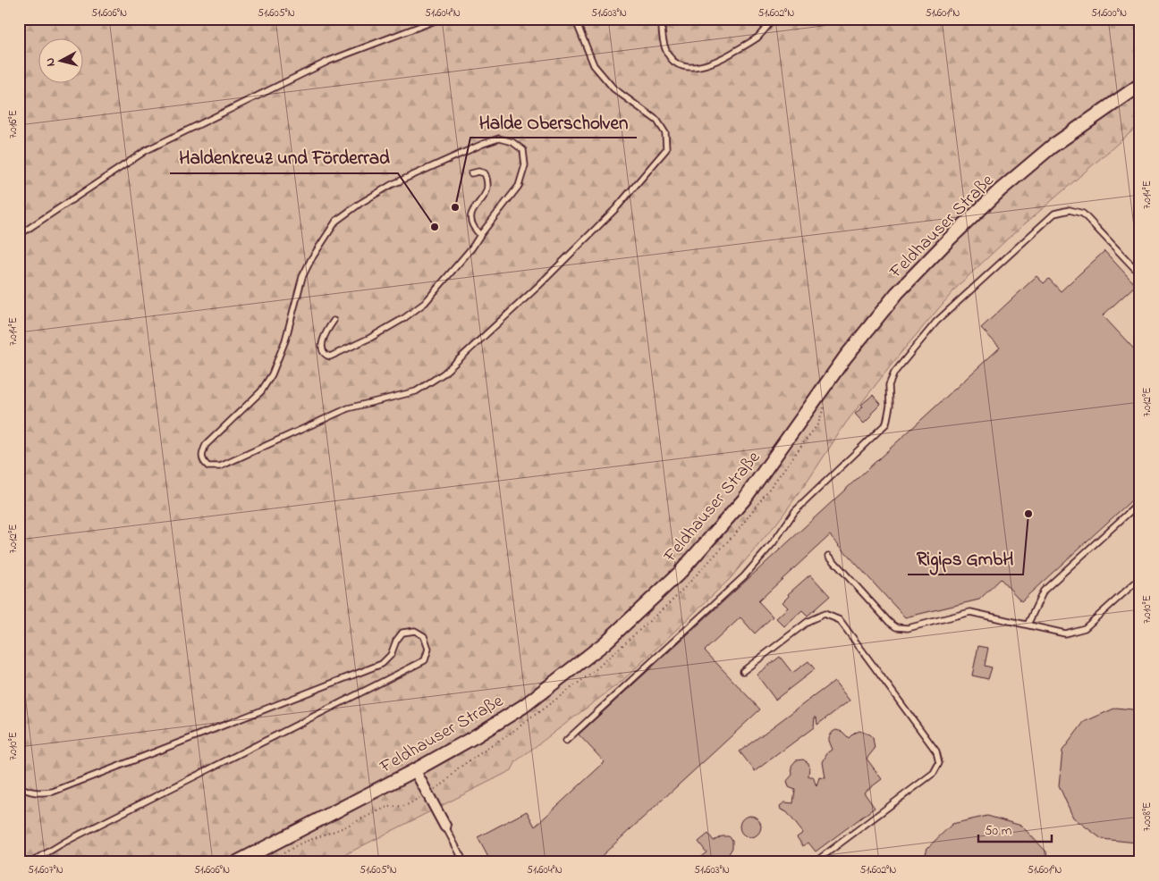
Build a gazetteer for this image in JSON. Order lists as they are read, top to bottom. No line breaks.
{"streets":{"street":["Feldhauser Straße"]},"places":["Halde Oberscholven","Haldenkreuz und Förderrad","Rigips GmbH"],"scale_bar":"50 m","north":"left","coordinates":["51.606°N","51.605°N","51.604°N","51.603°N","51.602°N","51.601°N","51.600°N","7.016°E","7.014°E","7.012°E","7.010°E","7.008°E","51.607°N"]}
